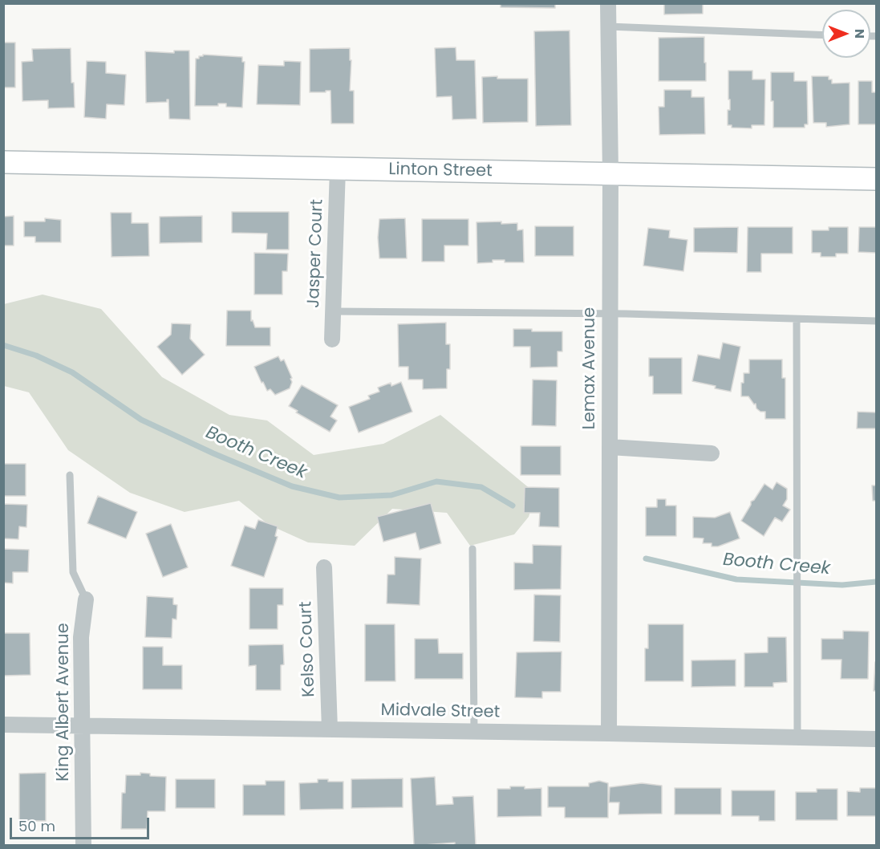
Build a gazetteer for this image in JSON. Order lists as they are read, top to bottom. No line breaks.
{"streets":{"street":["Linton Street","Jasper Court","Lemax Avenue","Kelso Court","King Albert Avenue","Midvale Street"]},"crossings":[["Linton Street","Jasper Court"],["Linton Street","Lemax Avenue"],["Lemax Avenue","Midvale Street"],["Kelso Court","Midvale Street"],["King Albert Avenue","Midvale Street"]],"water":["Booth Creek"],"scale_bar":"50 m","north":"right"}
